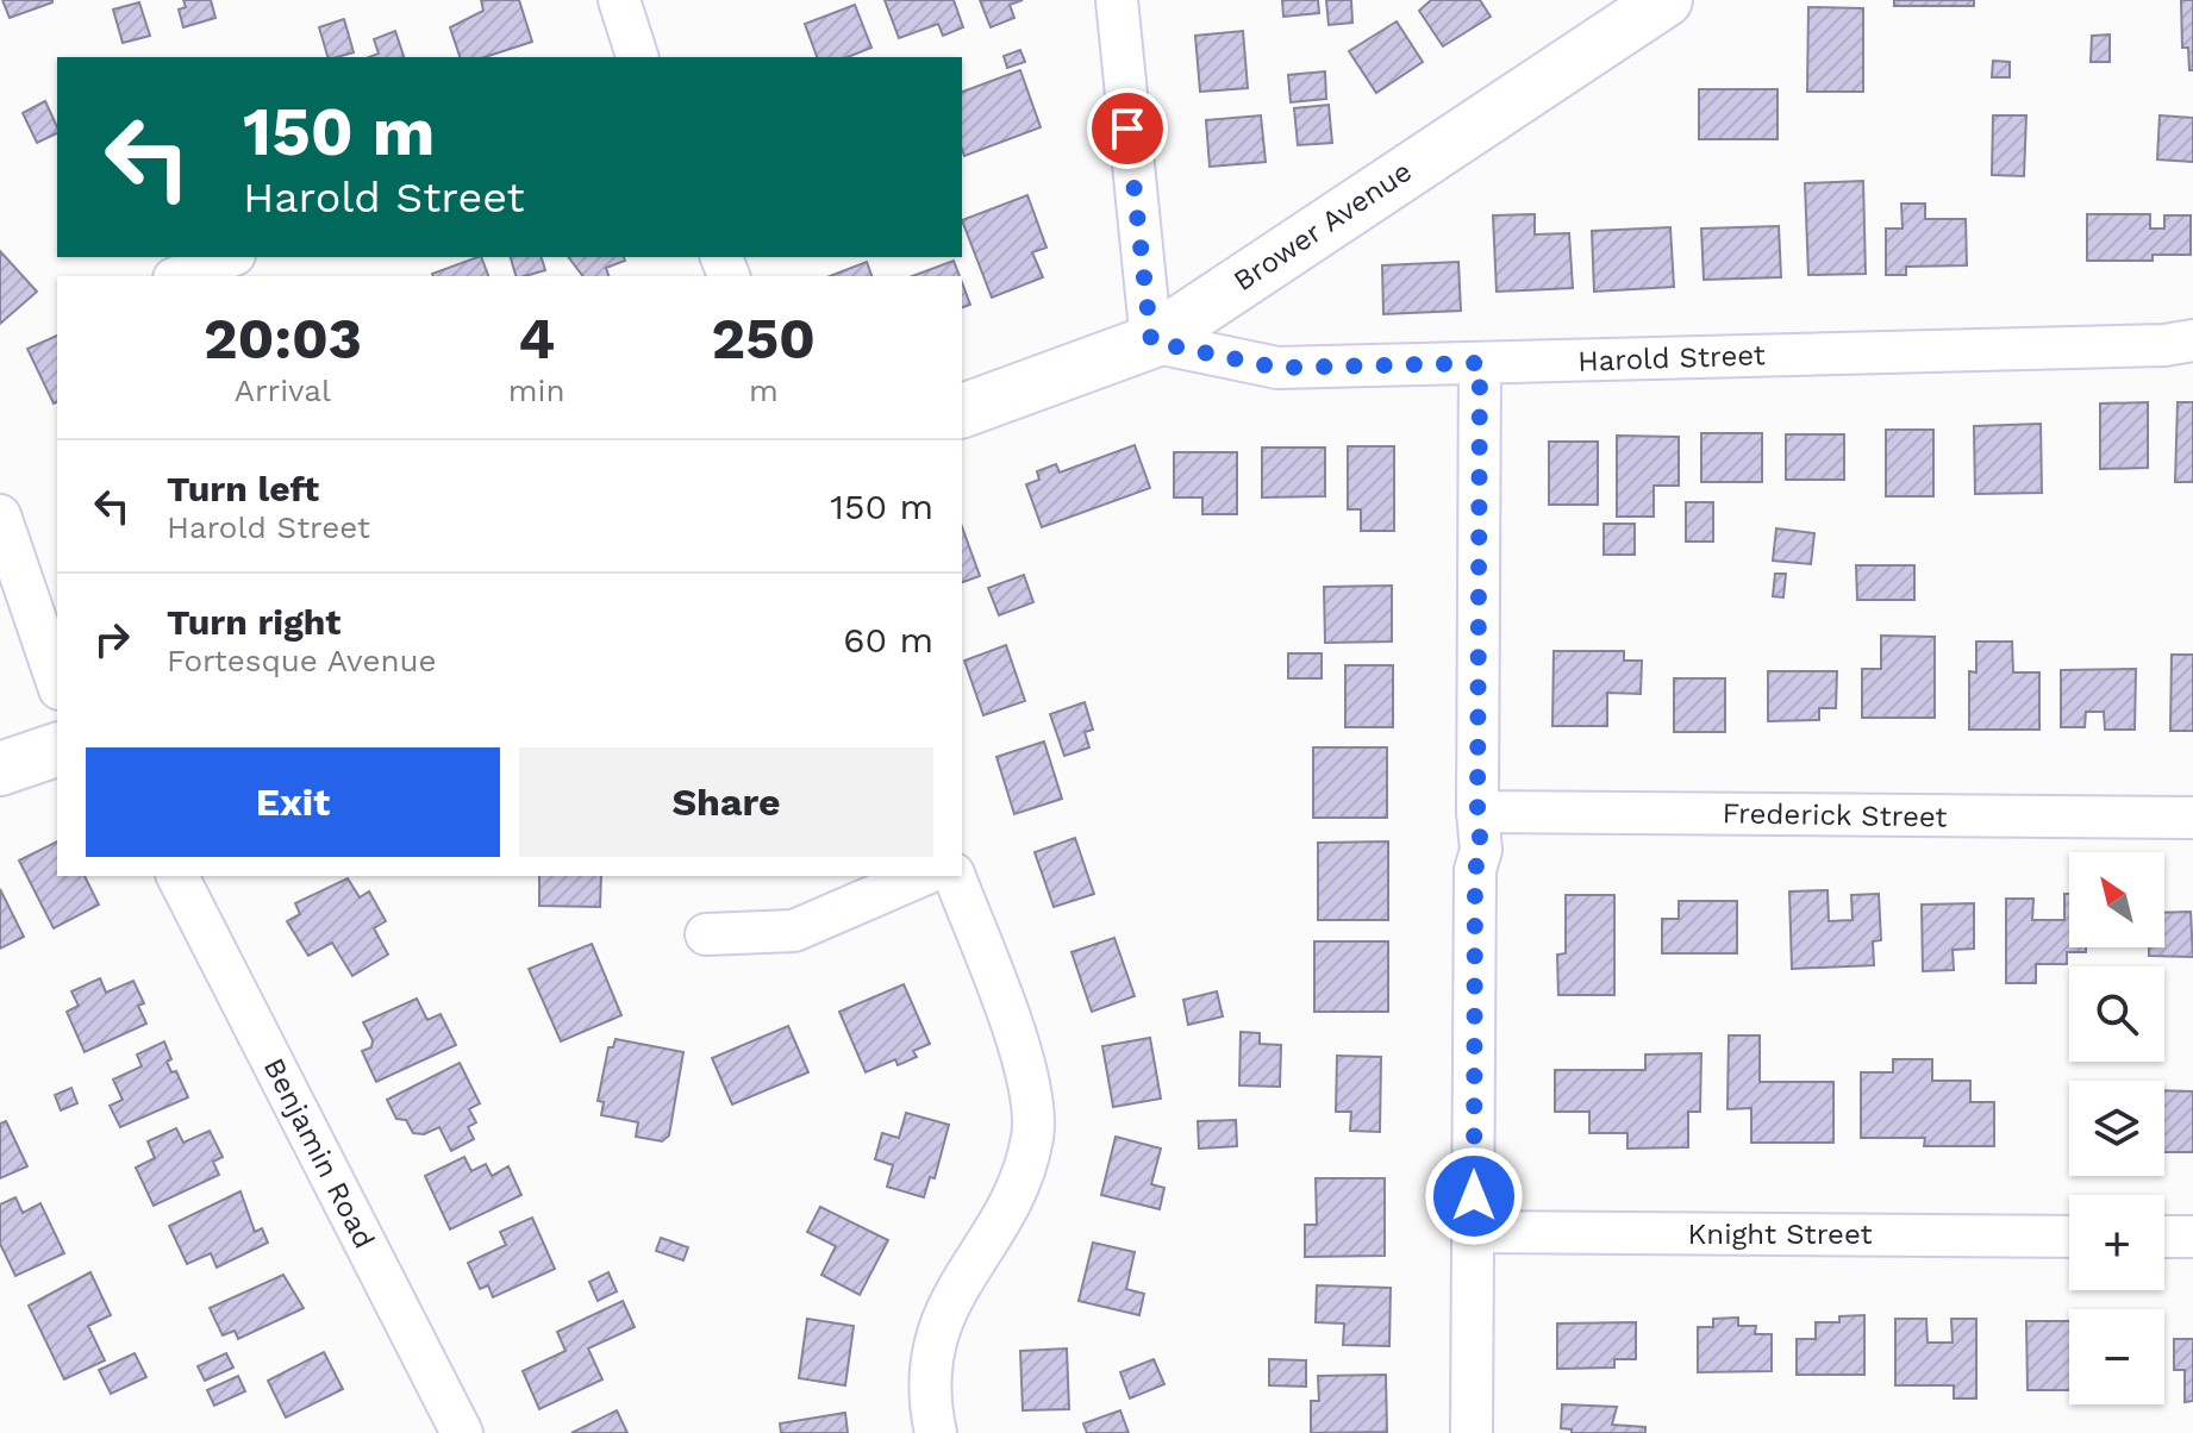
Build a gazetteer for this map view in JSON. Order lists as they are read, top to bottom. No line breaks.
{"streets":{"main road":["Brower Avenue"],"street":["Harold Street","Frederick Street","Benjamin Road","Knight Street"]},"crossings":[["Brower Avenue","Harold Street"]],"north":"top left","page":{"turn":["150 m","Harold Street"],"eta":["20:03","Arrival","4","min","250","m"],"list":[{"name":"Turn left","note":"Harold Street","value":"150 m"},{"name":"Turn right","note":"Fortesque Avenue","value":"60 m"}],"buttons":["Exit","Share"],"map_buttons":["+","−"]}}
